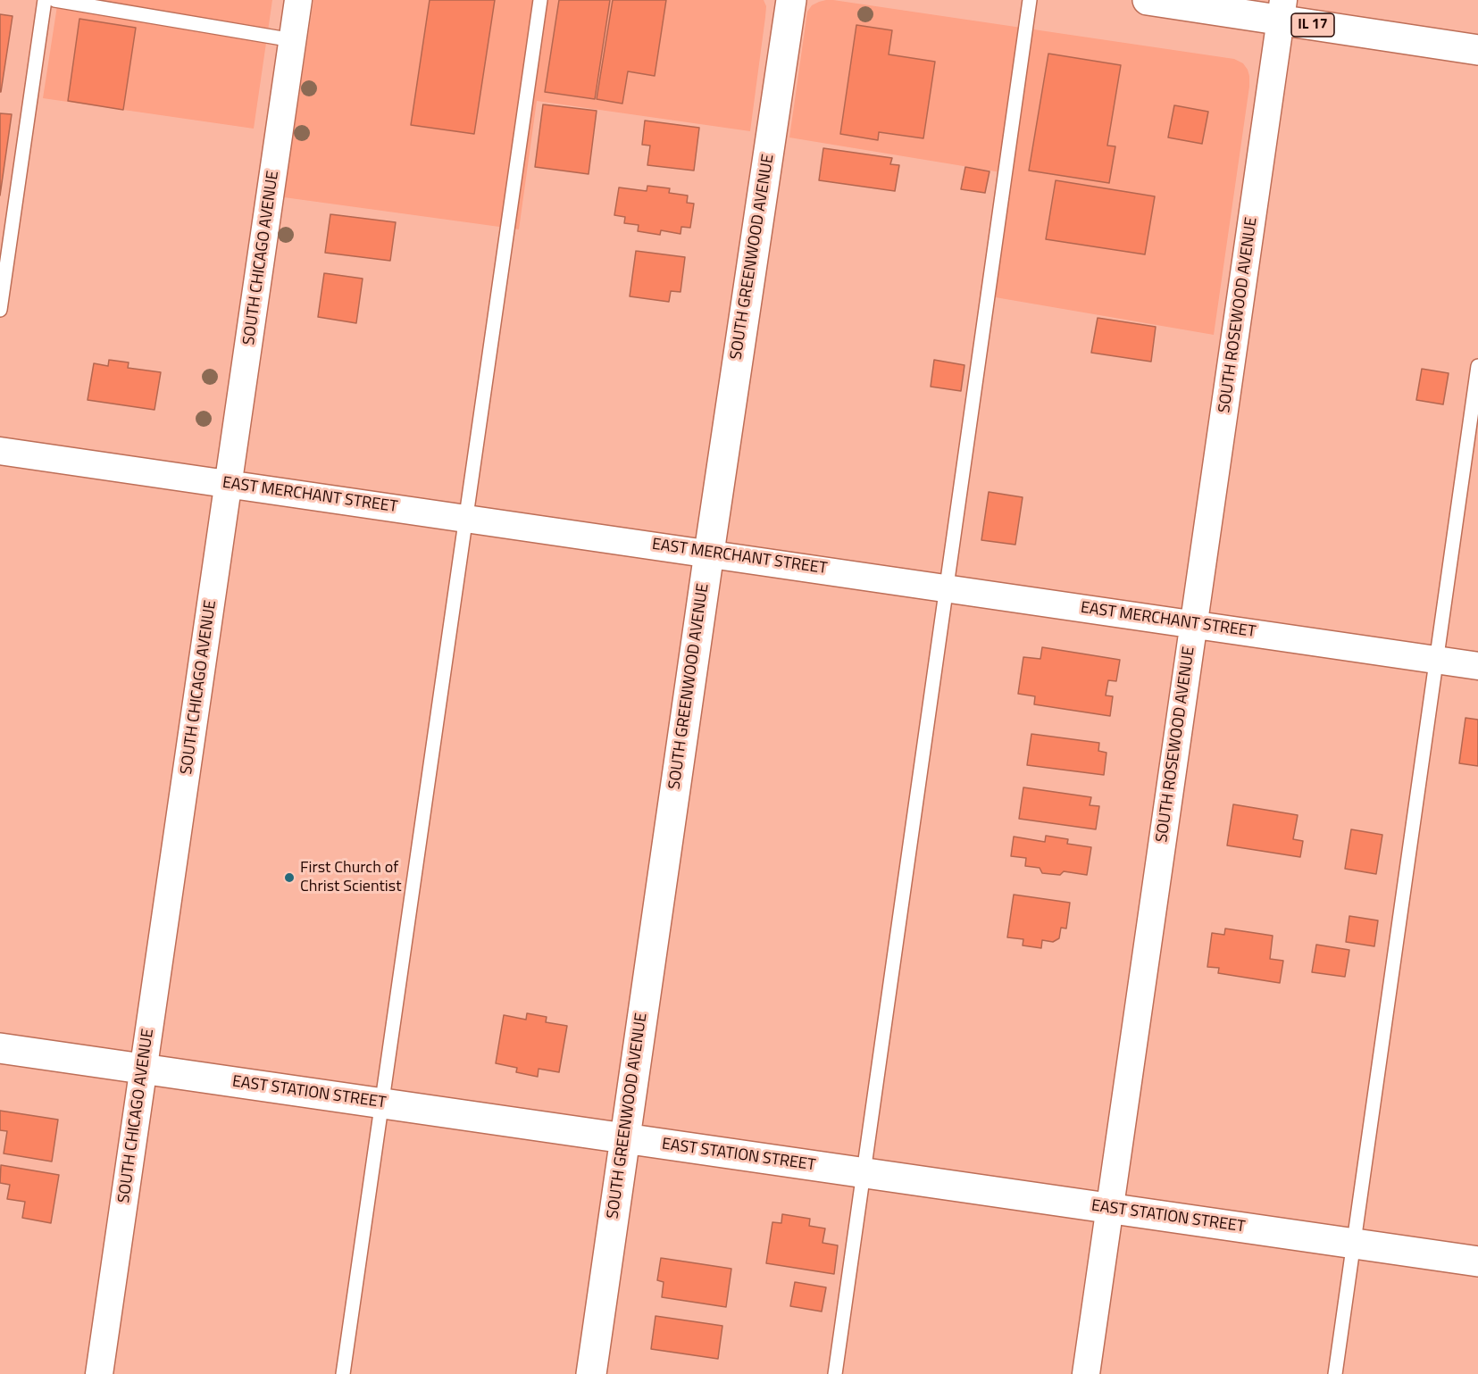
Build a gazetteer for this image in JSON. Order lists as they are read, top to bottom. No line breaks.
{"streets":{"main road":["IL 17","SOUTH GREENWOOD AVENUE","EAST STATION STREET"],"street":["SOUTH CHICAGO AVENUE","SOUTH ROSEWOOD AVENUE","EAST MERCHANT STREET"]},"crossings":[["IL 17","SOUTH ROSEWOOD AVENUE"],["SOUTH GREENWOOD AVENUE","EAST MERCHANT STREET"],["SOUTH GREENWOOD AVENUE","EAST STATION STREET"],["SOUTH CHICAGO AVENUE","EAST MERCHANT STREET"],["SOUTH CHICAGO AVENUE","EAST STATION STREET"],["SOUTH ROSEWOOD AVENUE","EAST MERCHANT STREET"],["SOUTH ROSEWOOD AVENUE","EAST STATION STREET"]],"places":["First Church of Christ Scientist"]}
